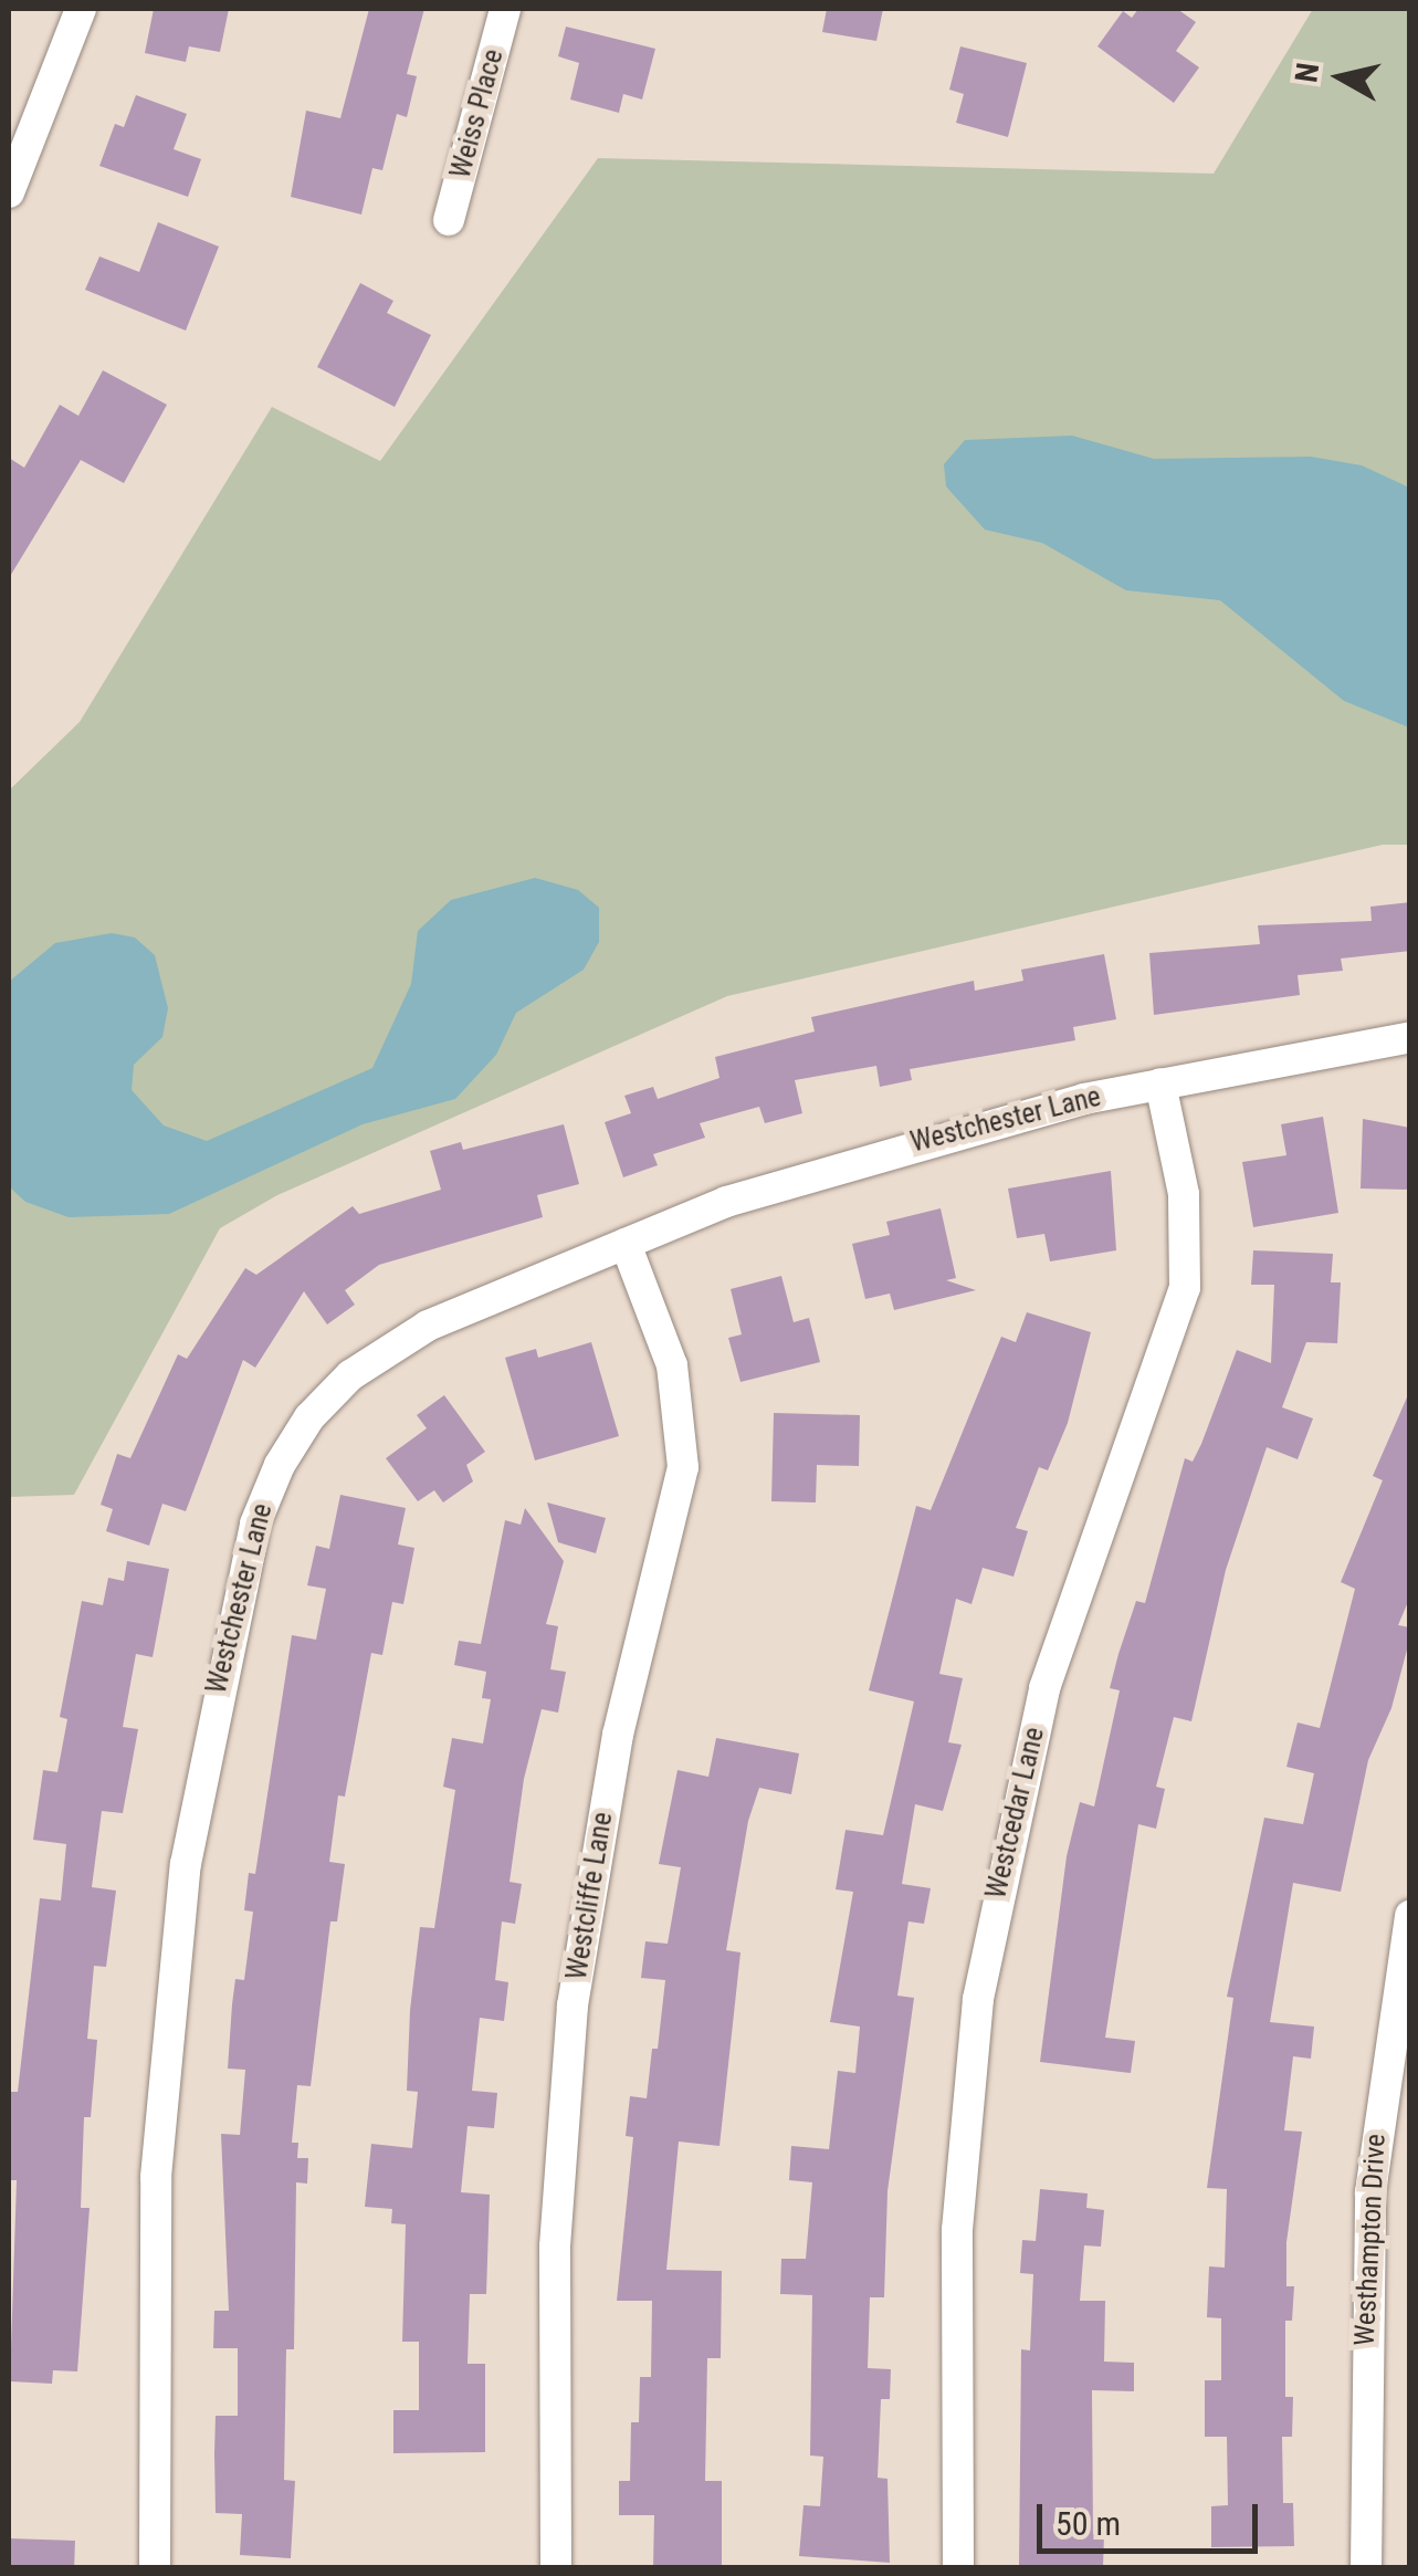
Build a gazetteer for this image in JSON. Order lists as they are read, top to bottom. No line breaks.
{"streets":{"street":["Weiss Place","Westchester Lane","Westcedar Lane","Westcliffe Lane","Westhampton Drive"]},"crossings":[["Westchester Lane","Westcedar Lane"],["Westchester Lane","Westcliffe Lane"]],"scale_bar":"50 m","north":"left"}
